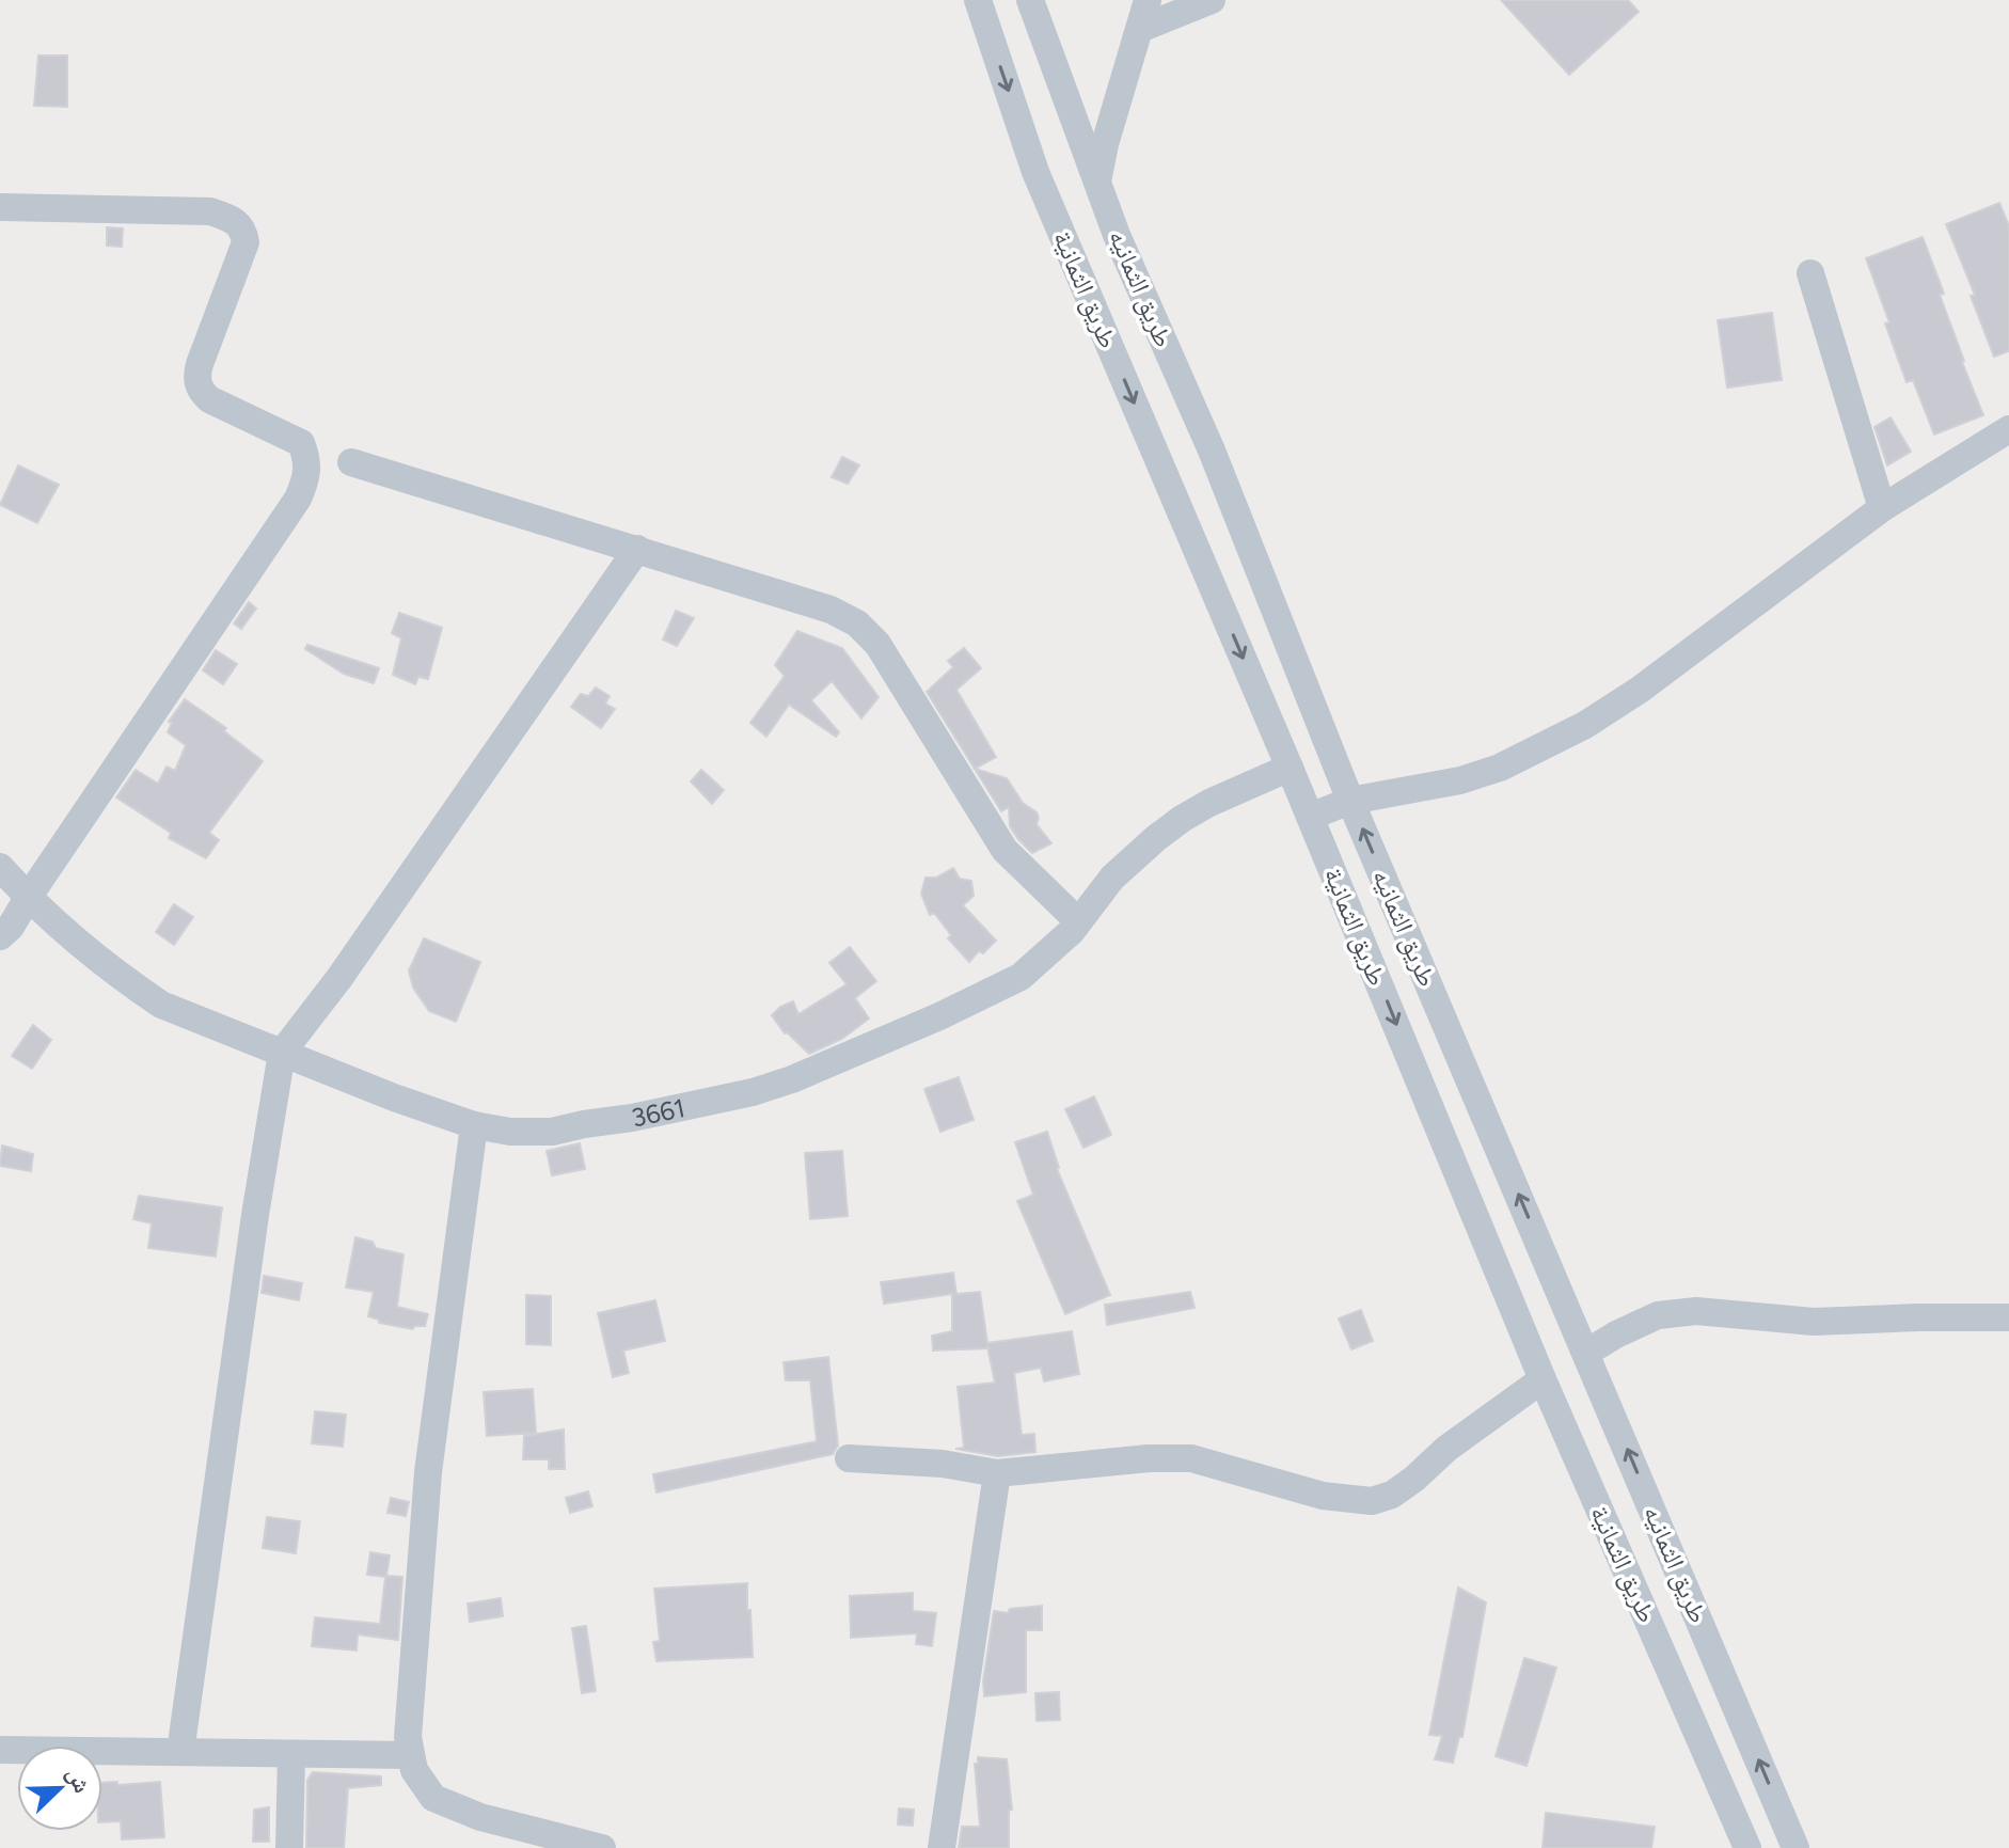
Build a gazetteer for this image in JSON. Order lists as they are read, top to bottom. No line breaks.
{"streets":{"street":["طريق الثمانيه","طريق الثمانية","3661"]},"crossings":[["طريق الثمانية","3661"]],"one_way":["طريق الثمانيه","طريق الثمانية"],"north":"top right"}
